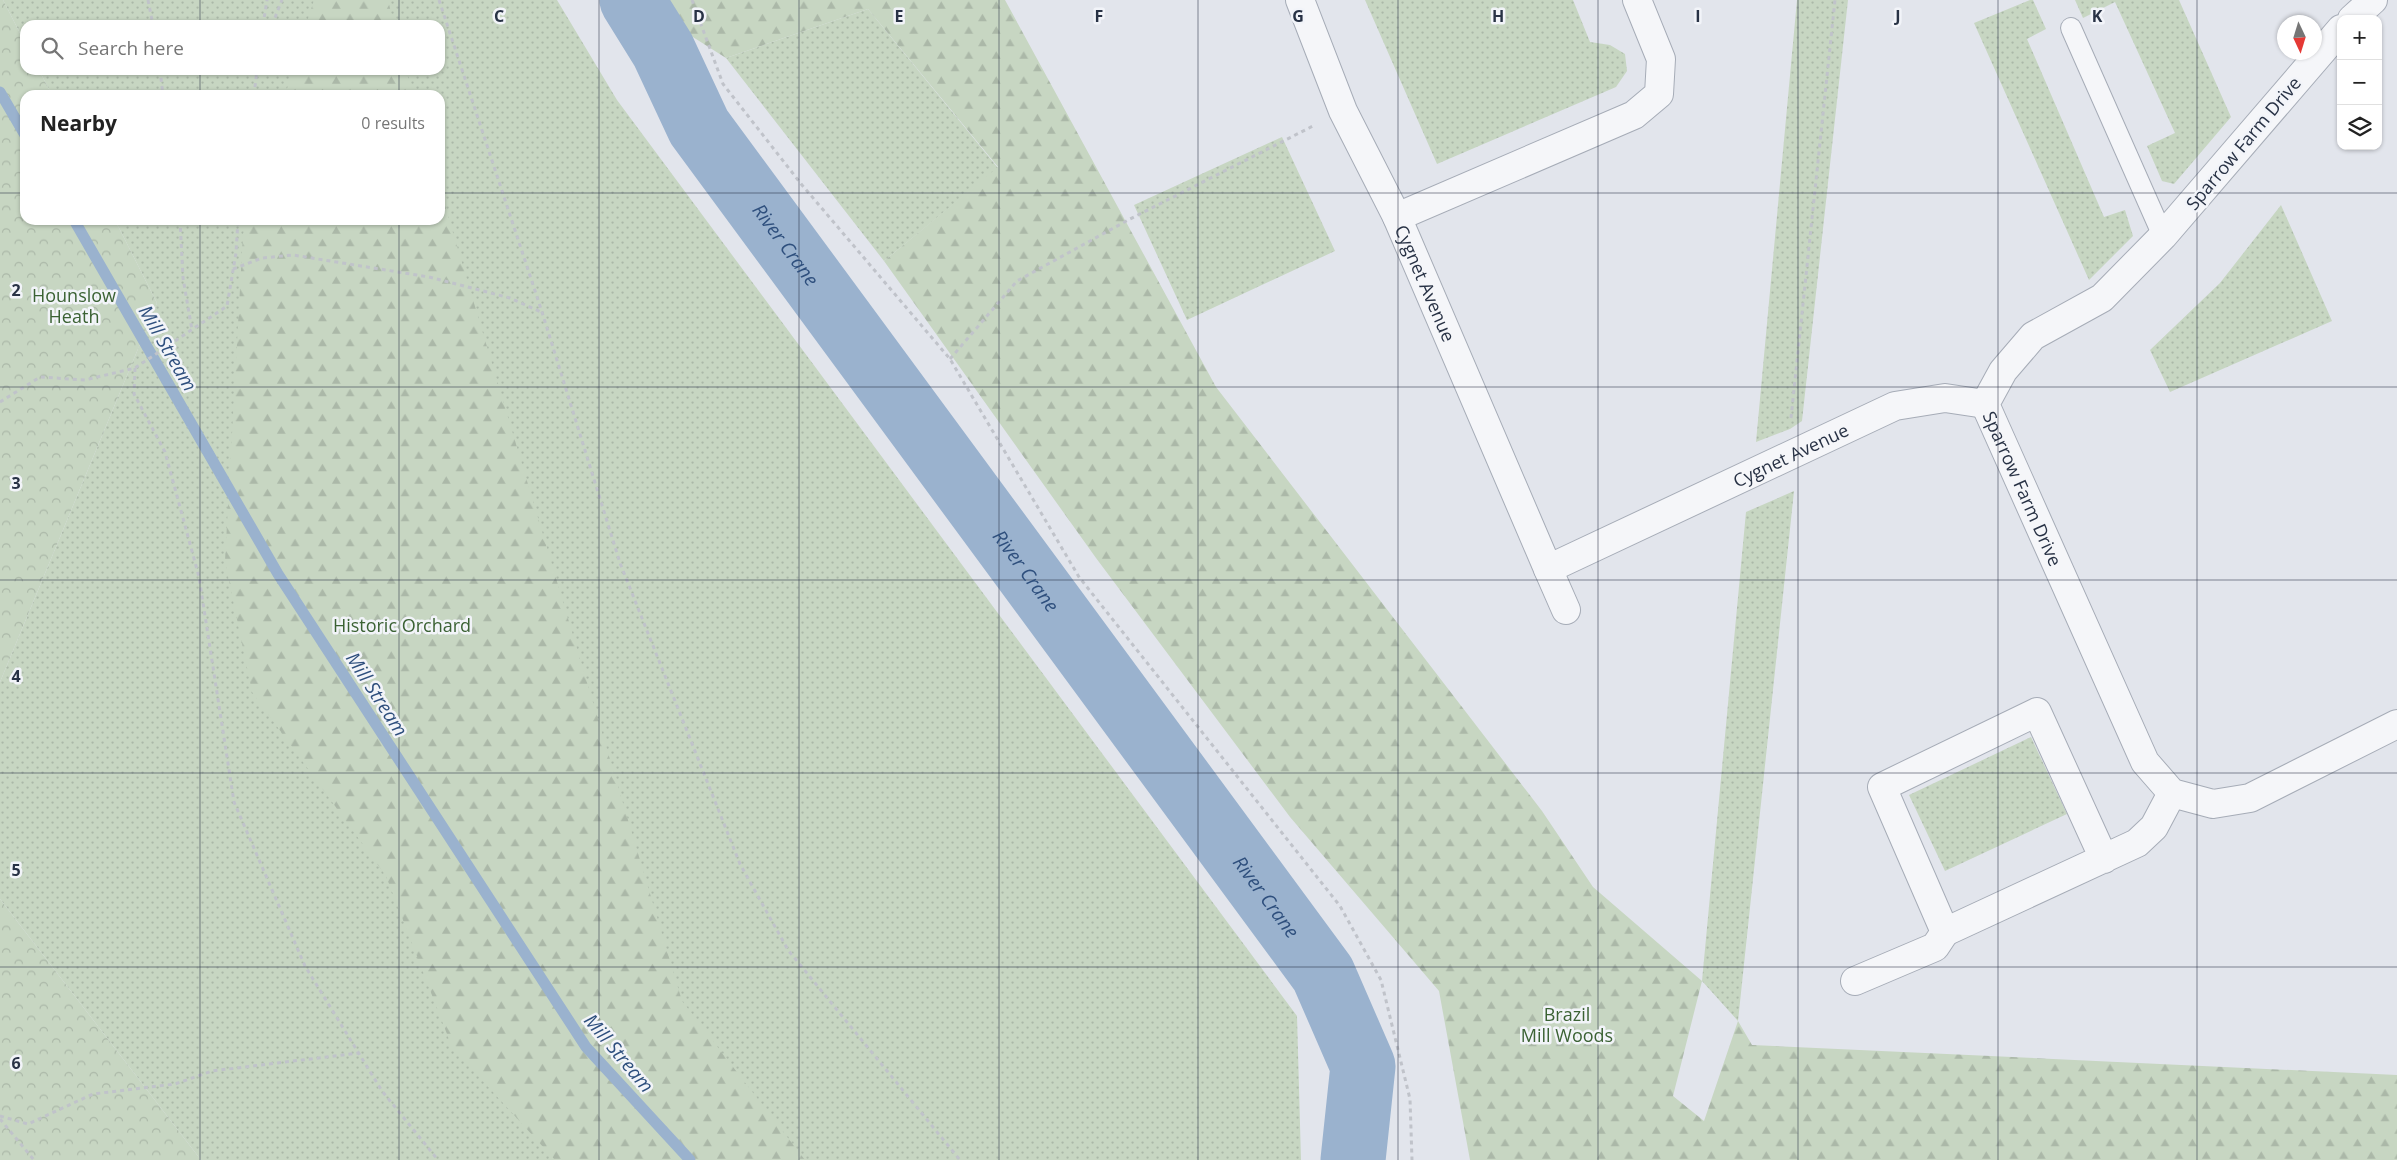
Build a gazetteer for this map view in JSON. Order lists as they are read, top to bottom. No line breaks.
{"streets":{"street":["Sparrow Farm Drive","Cygnet Avenue"]},"crossings":[["Sparrow Farm Drive","Cygnet Avenue"]],"water":["River Crane","Mill Stream"],"parks":["Hounslow Heath","Historic Orchard","Brazil Mill Woods"],"north":"bottom","page":{"map_buttons":["+","−"],"search":"Search here","heading":["Nearby","0 results"]},"grid":{"columns":["C","D","E","F","G","H","I","J","K"],"rows":["2","3","4","5","6"]}}
